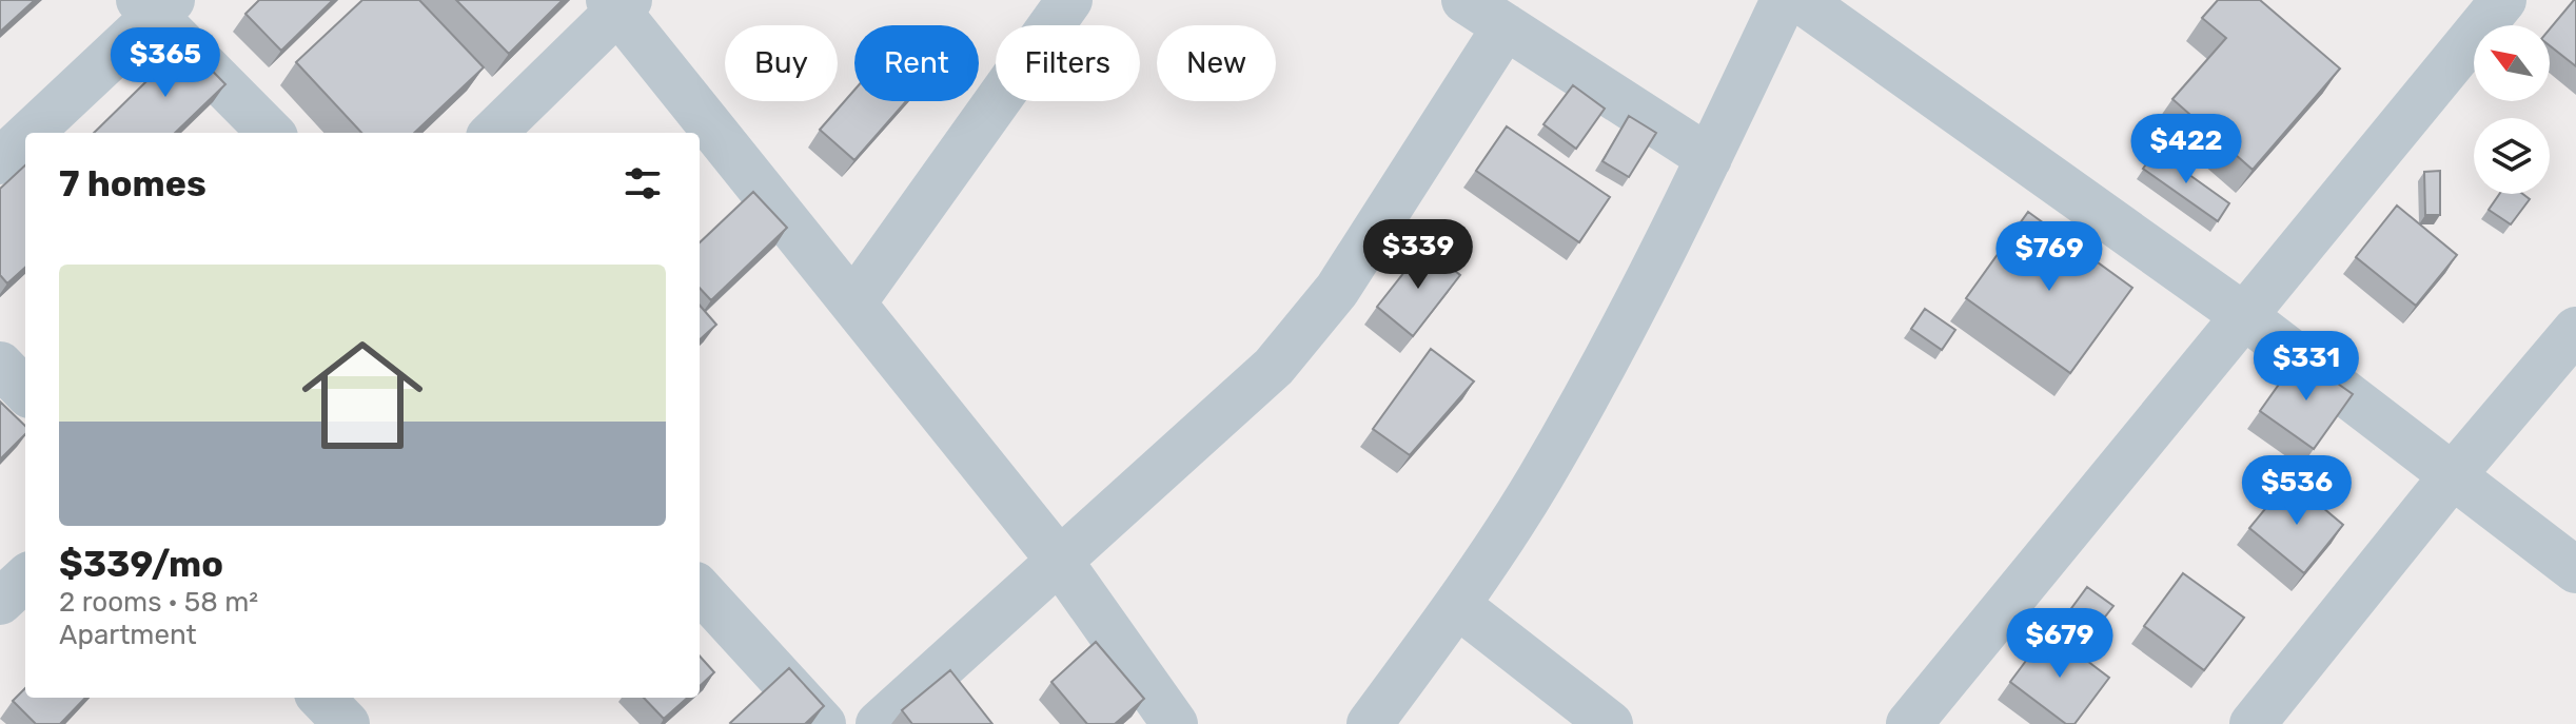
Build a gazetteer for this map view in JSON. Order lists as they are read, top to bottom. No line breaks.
{"north":"top left","page":{"chip":["Buy","Rent","Filters","New"],"price":["$365","$422","$339","$769","$331","$536","$679"],"heading":"7 homes","list":[{"name":"$339/mo","note":"2 rooms · 58 m² · Apartment"}]}}
